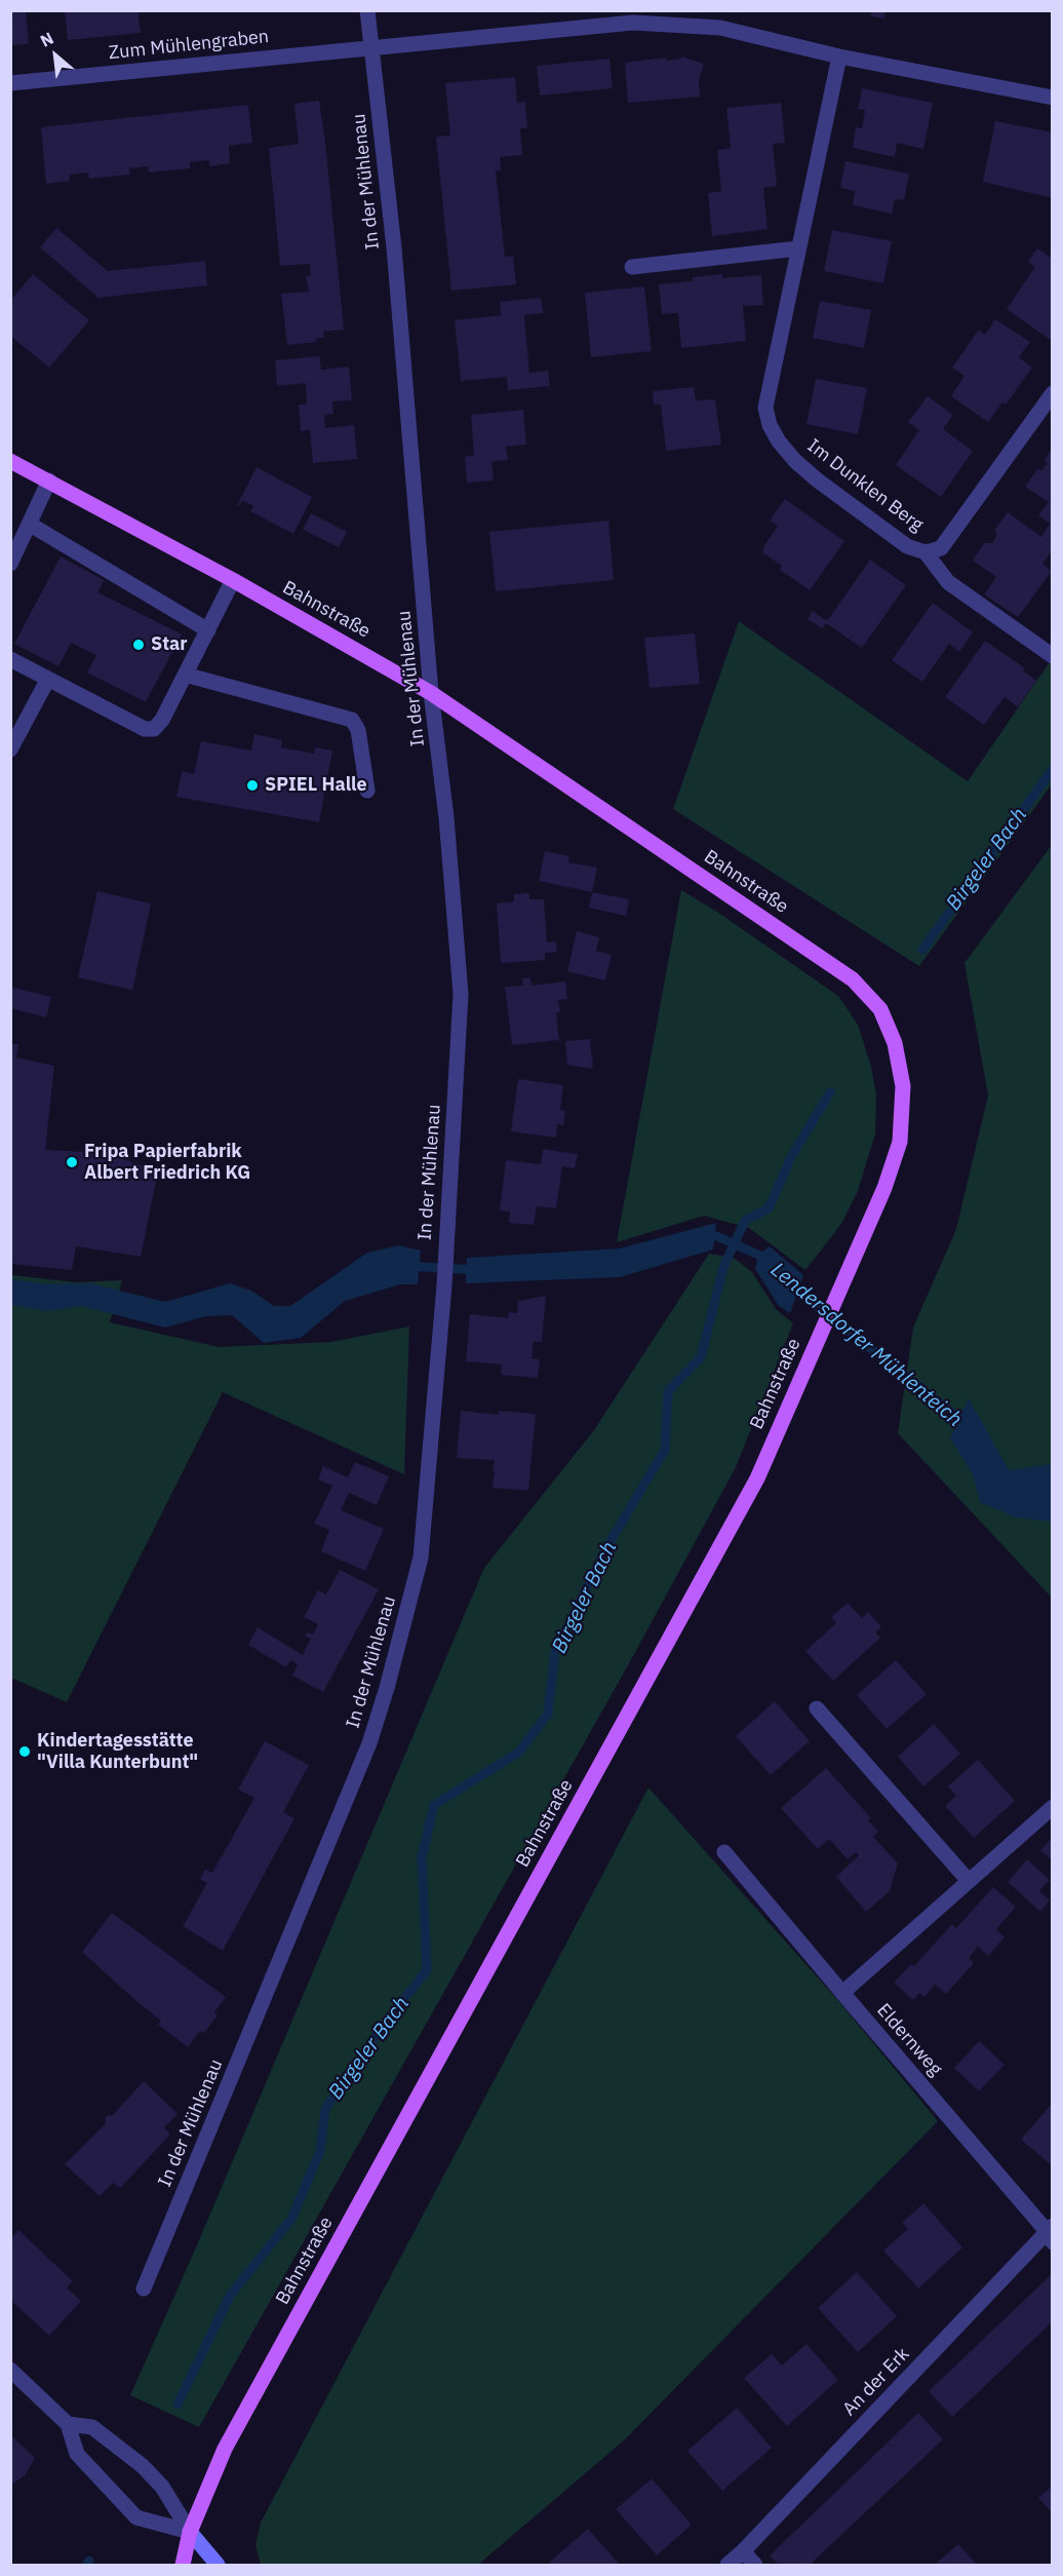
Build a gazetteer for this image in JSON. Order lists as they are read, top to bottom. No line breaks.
{"streets":{"main road":["Bahnstraße"],"street":["Zum Mühlengraben","In der Mühlenau","Im Dunklen Berg","Eldernweg","An der Erk"]},"crossings":[["Zum Mühlengraben","In der Mühlenau"],["In der Mühlenau","Bahnstraße"],["Eldernweg","An der Erk"]],"water":["Birgeler Bach","Lendersdorfer Mühlenteich"],"places":["Star","SPIEL Halle","Fripa Papierfabrik Albert Friedrich KG","Kindertagesstätte \"Villa Kunterbunt\""],"north":"top left"}
